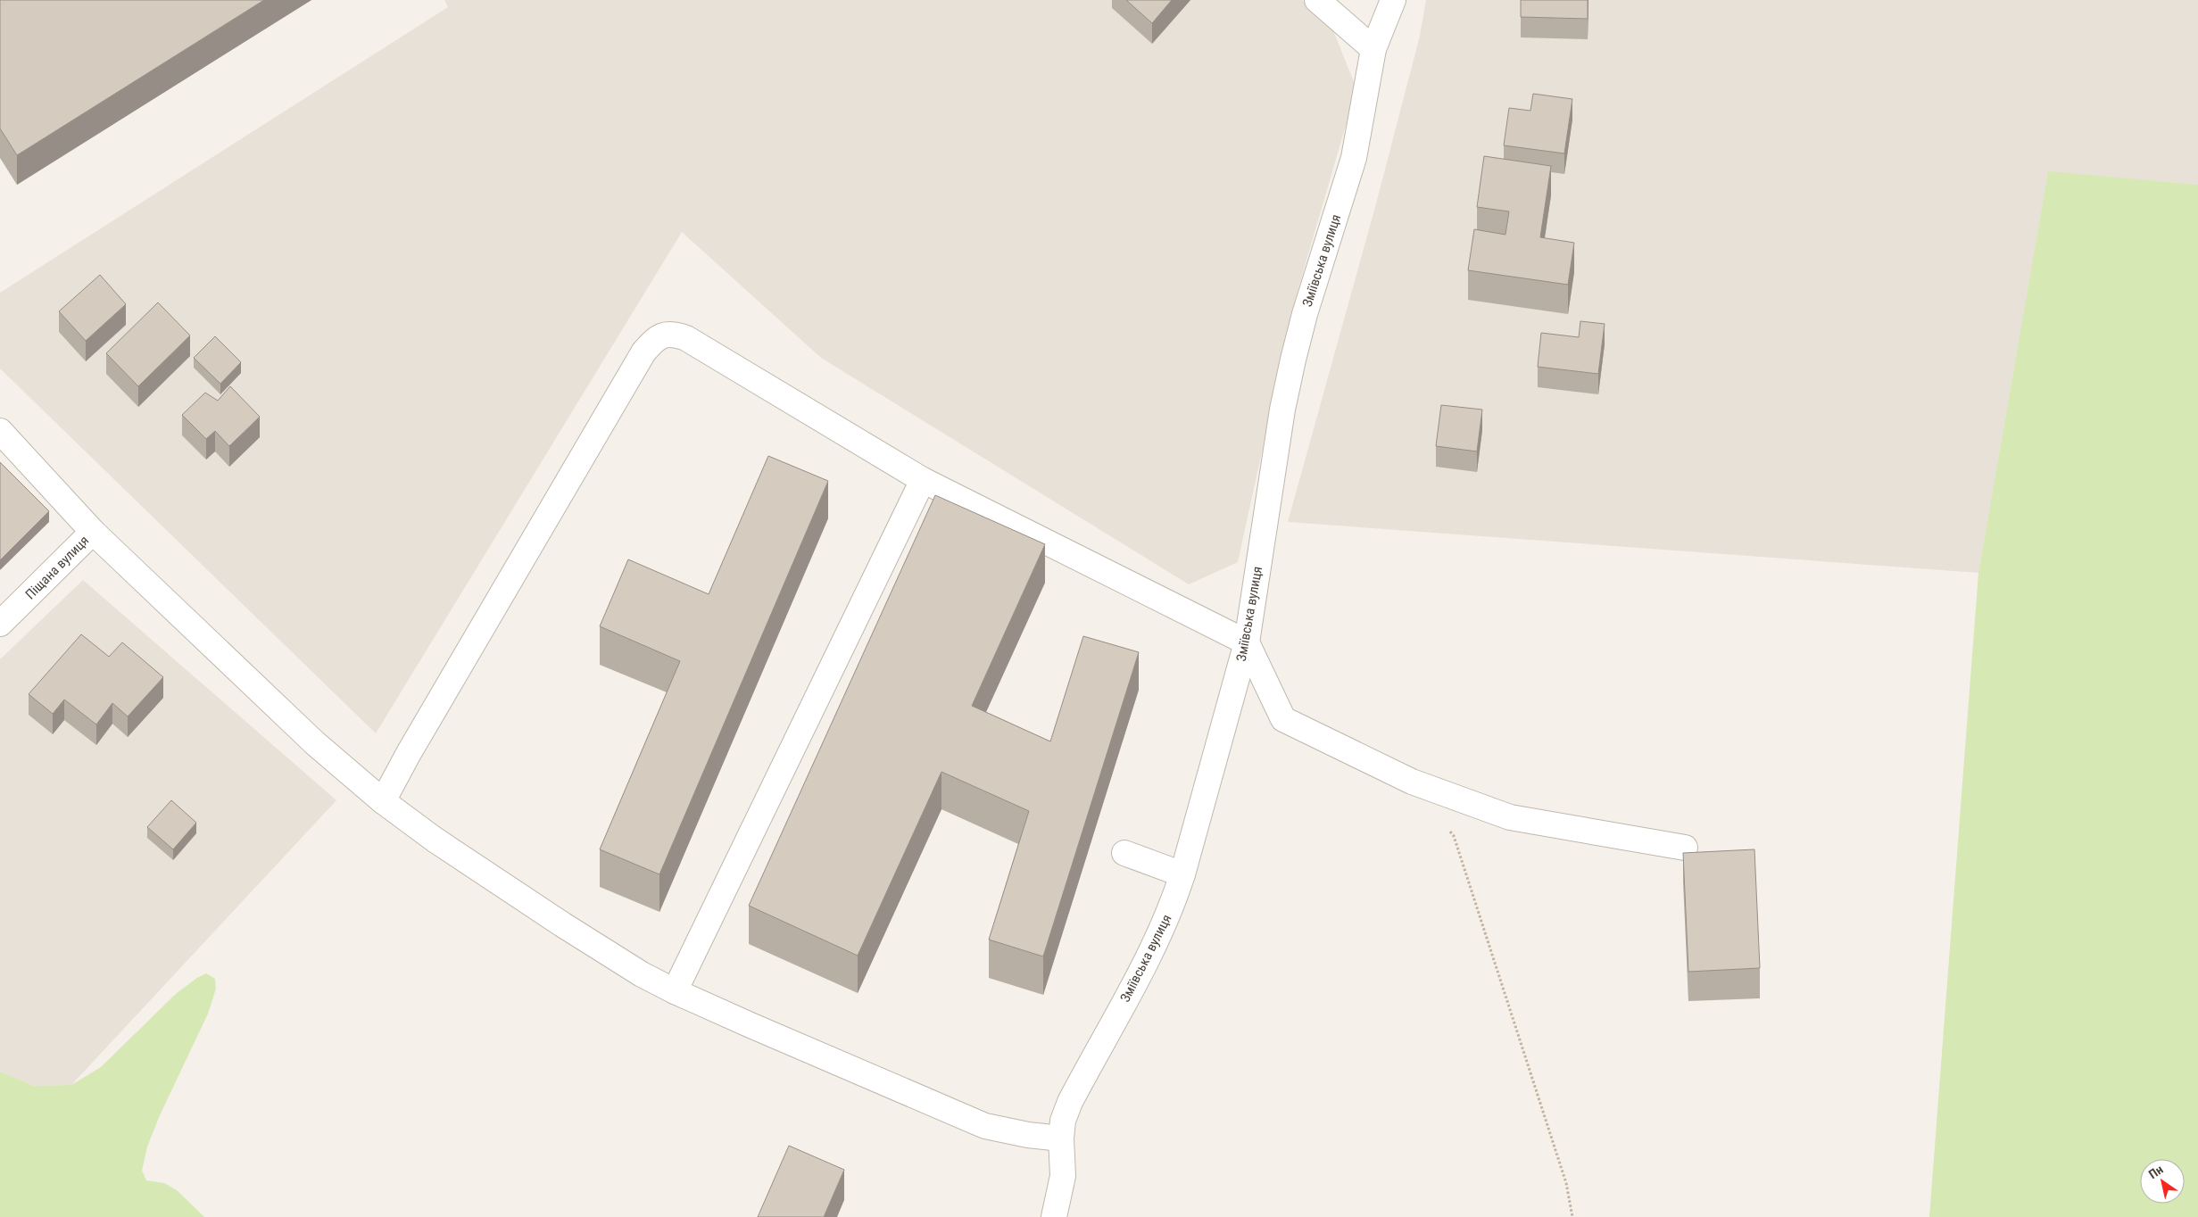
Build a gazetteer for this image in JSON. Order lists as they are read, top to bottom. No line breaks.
{"streets":{"street":["Зміївська вулиця","Піщана вулиця"]},"north":"top left"}
